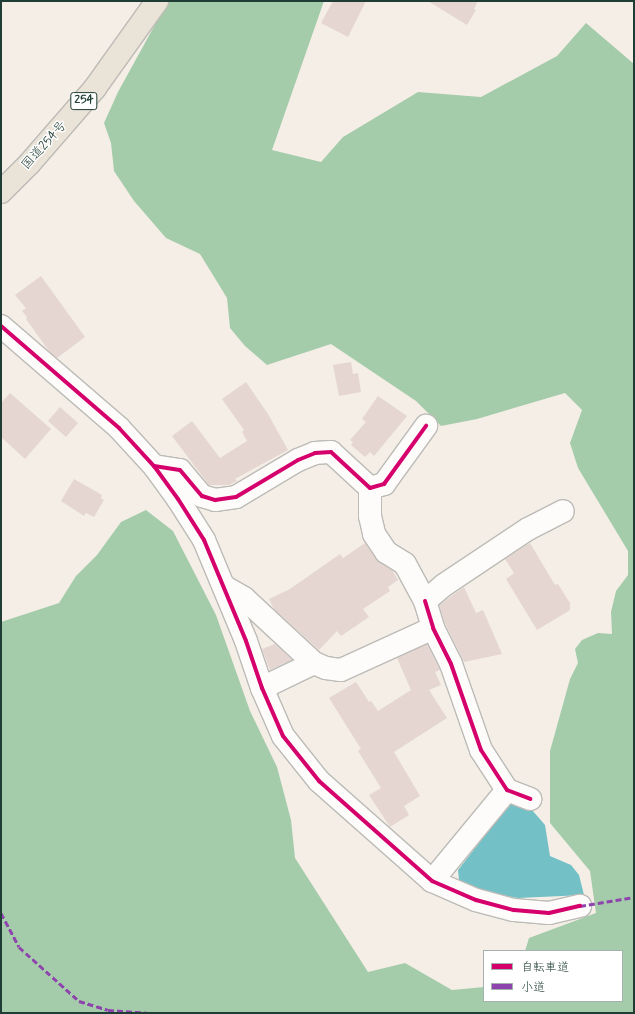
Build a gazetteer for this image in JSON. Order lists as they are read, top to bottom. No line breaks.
{"streets":{"highway":["254","国道254号"]},"legend":["自転車道","小道"]}
